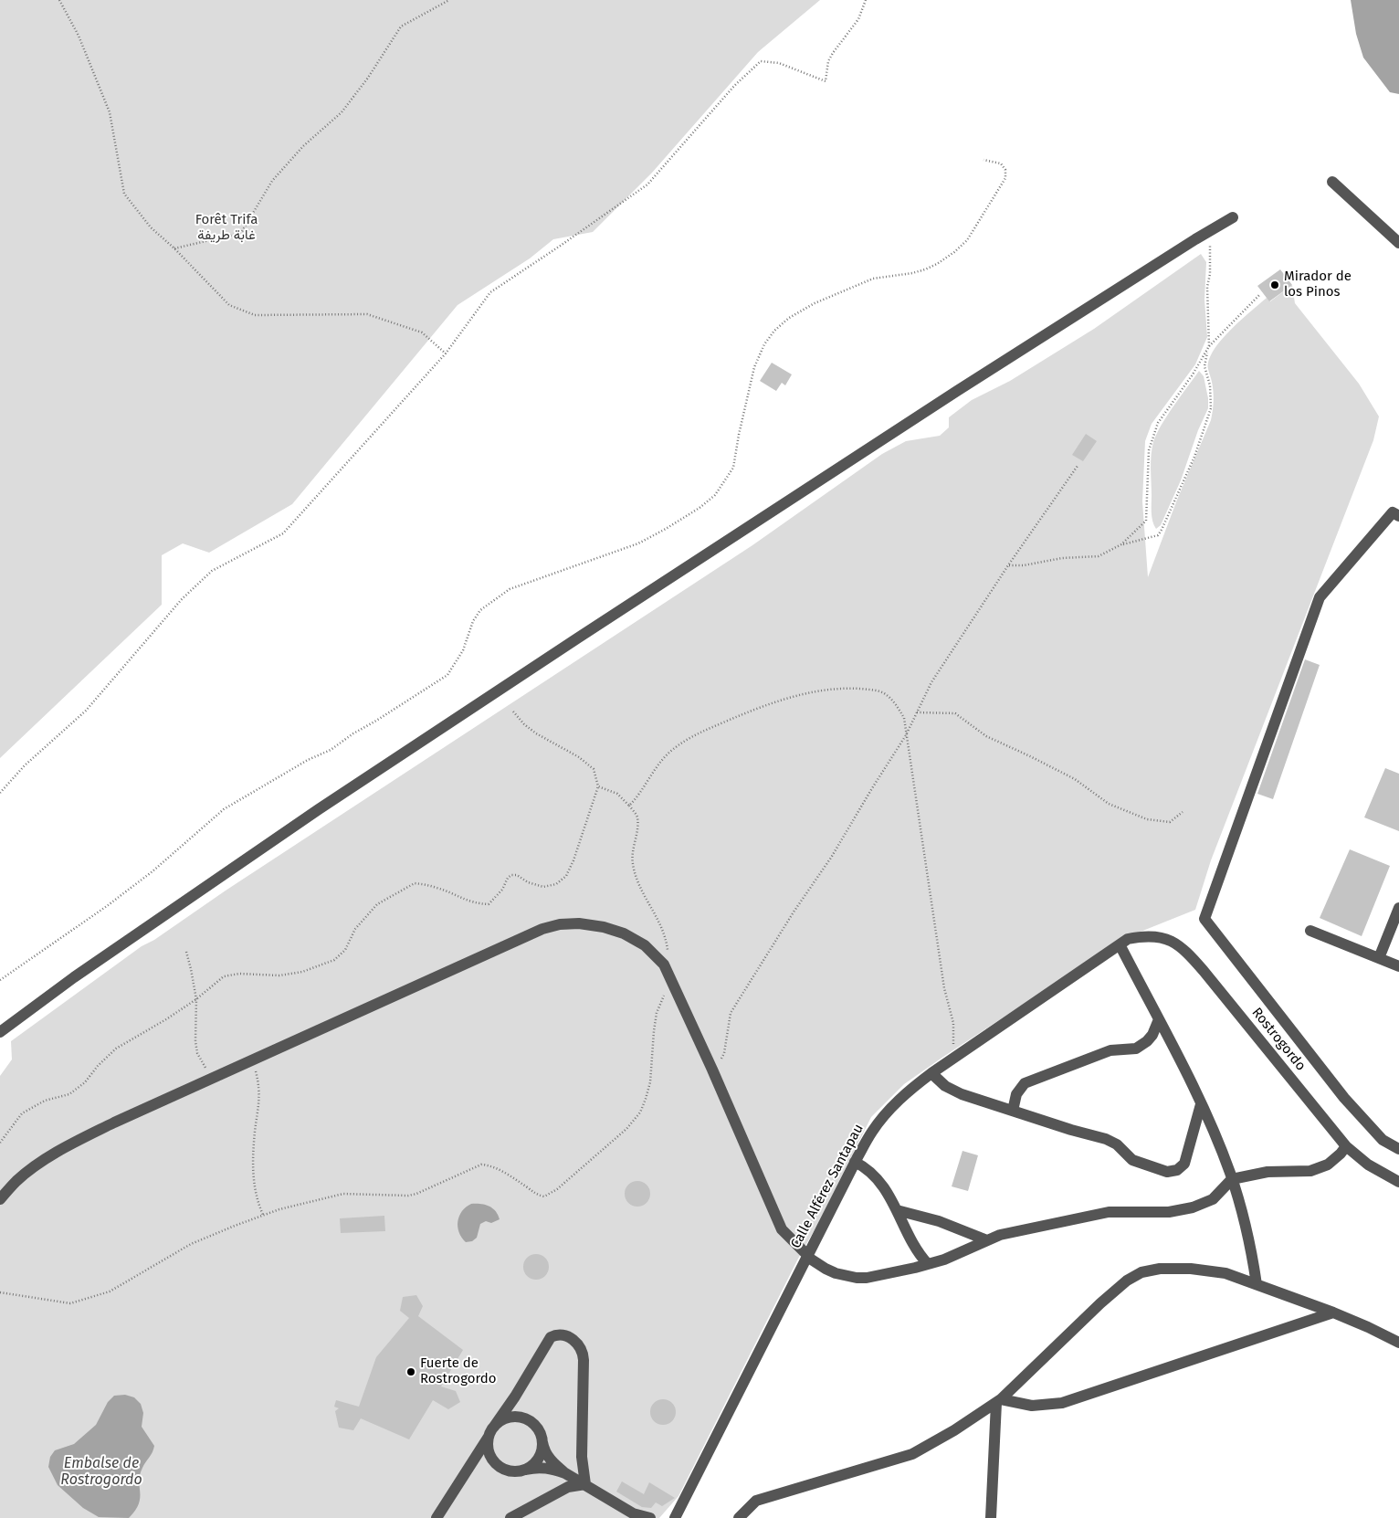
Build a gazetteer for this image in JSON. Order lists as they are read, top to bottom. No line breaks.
{"streets":{"street":["Rostrogordo","Calle Alférez Santapau"]},"crossings":[["Rostrogordo","Calle Alférez Santapau"]],"water":["Embalse de Rostrogordo"],"parks":["Forêt Trifa غابة طريفة"],"places":["Mirador de los Pinos","Fuerte de Rostrogordo"]}
